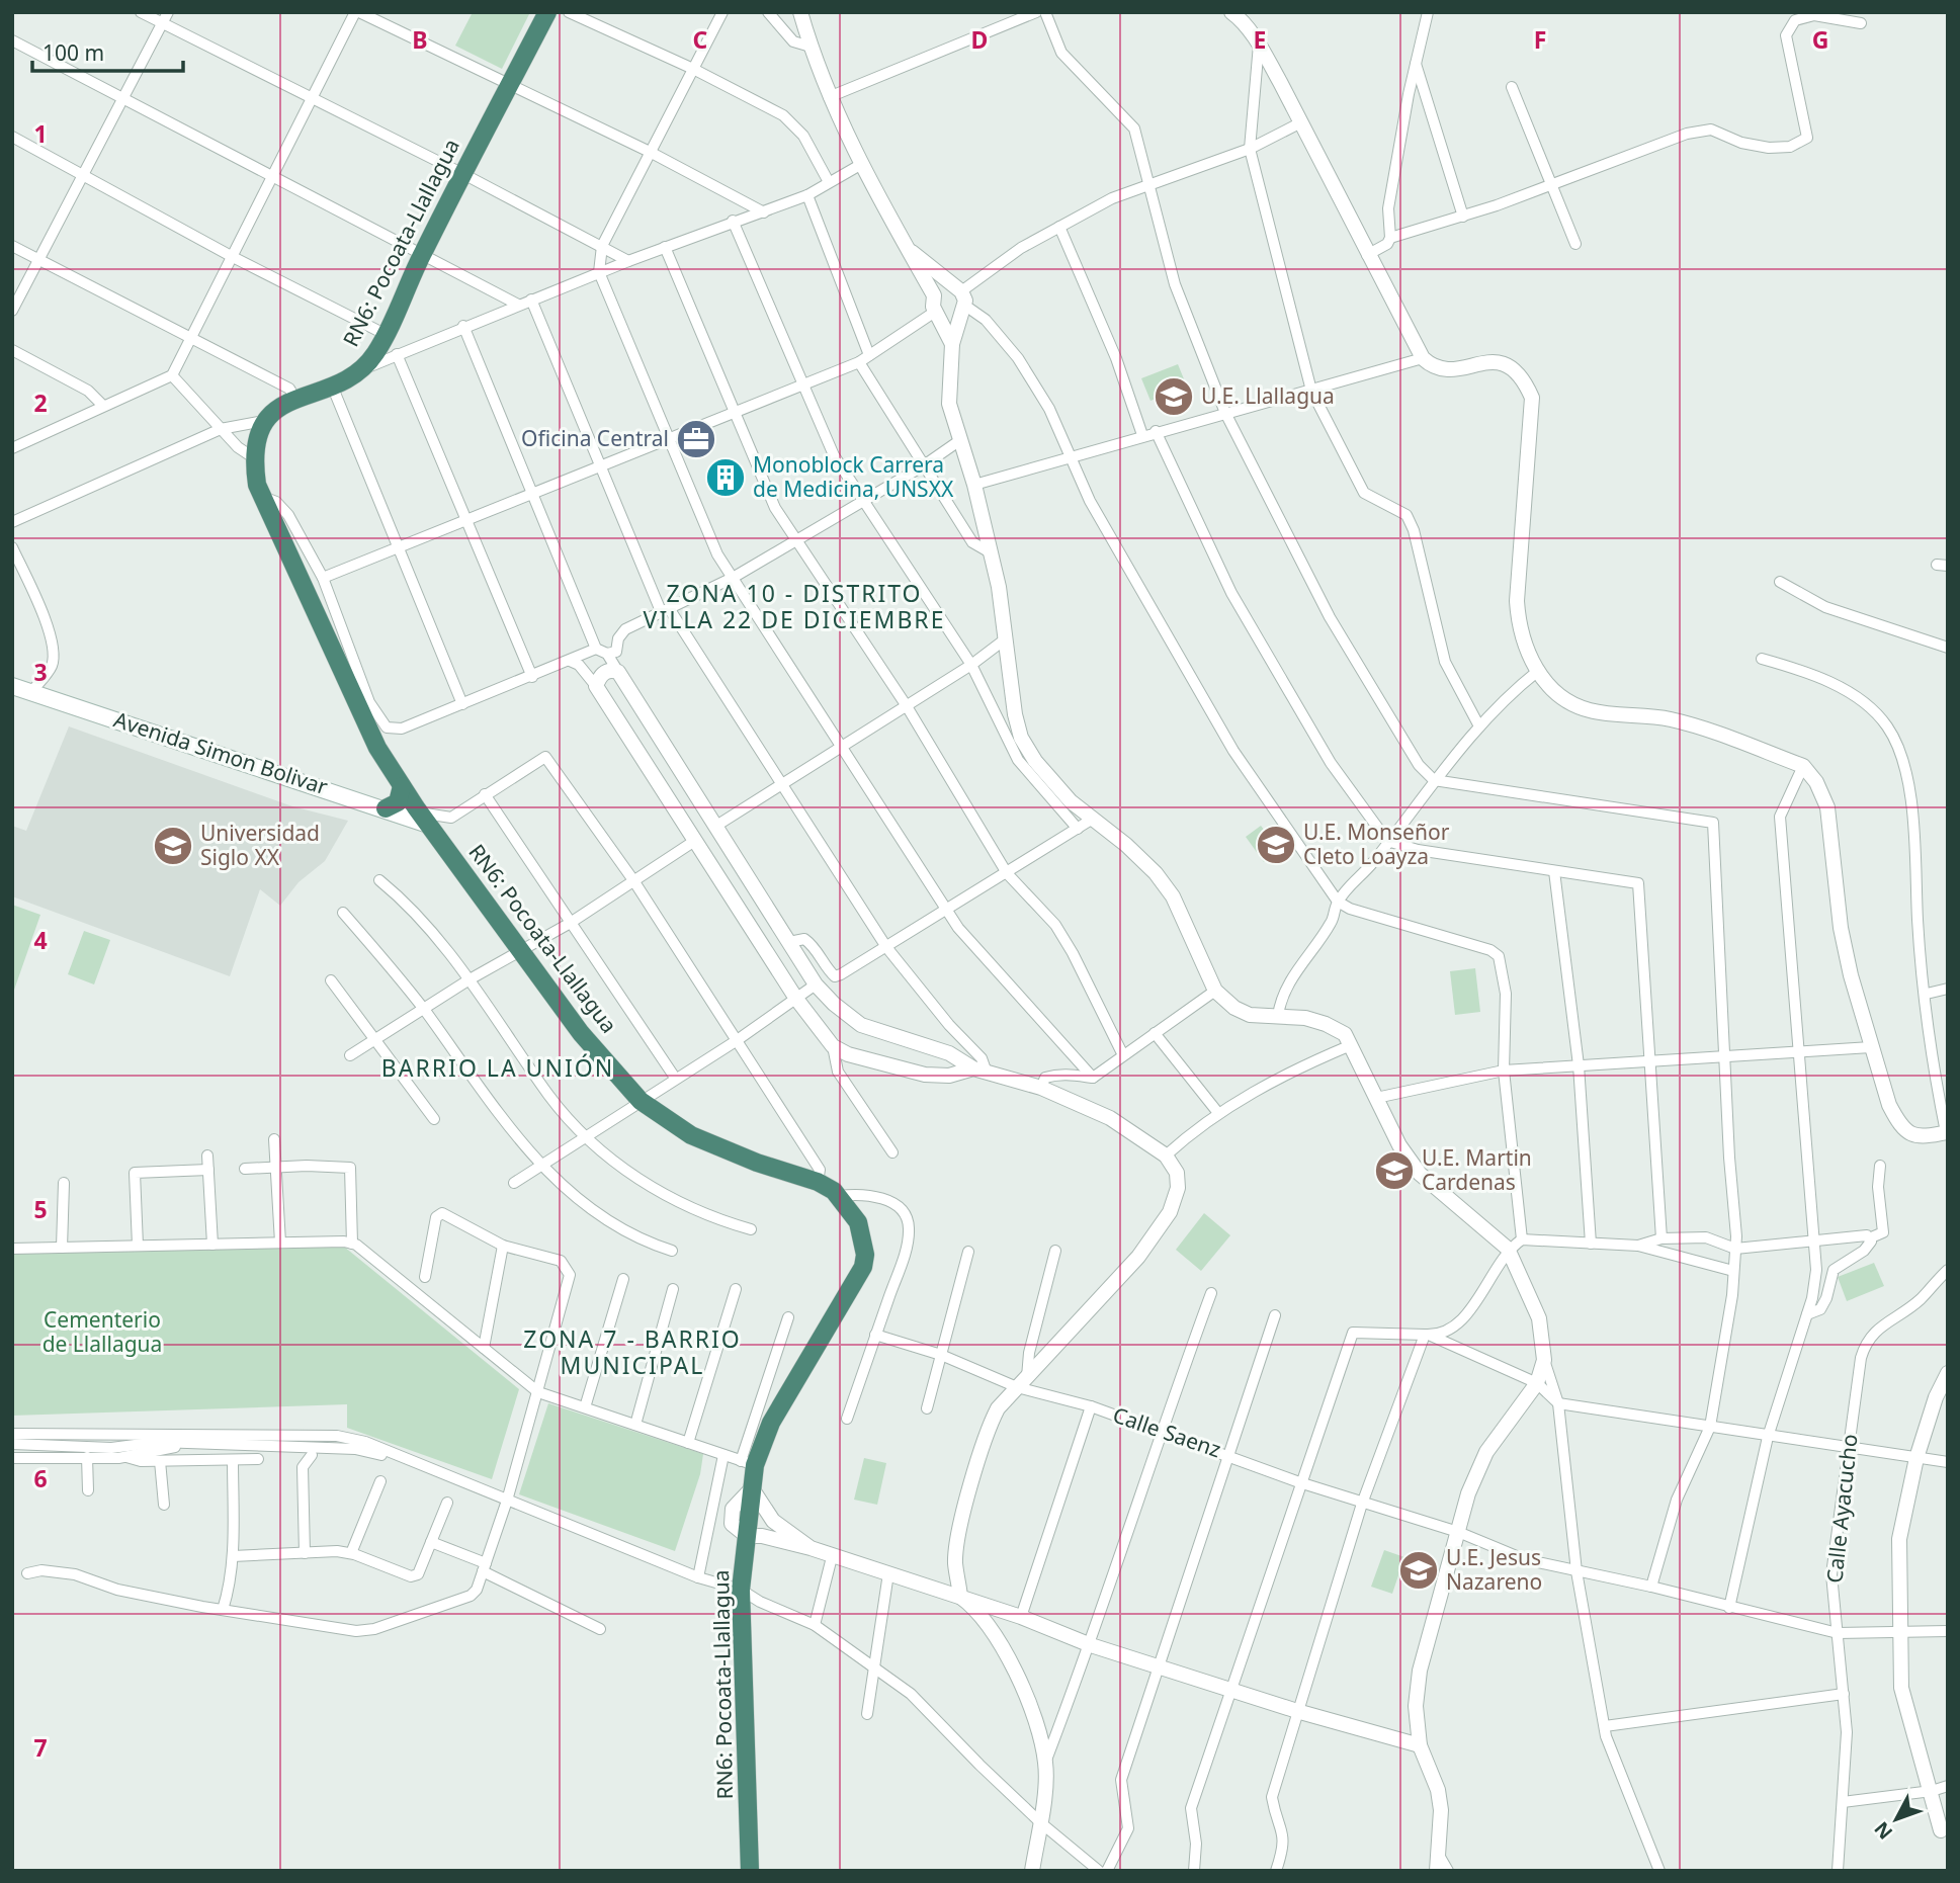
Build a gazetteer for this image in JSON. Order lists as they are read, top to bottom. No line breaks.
{"streets":{"highway":["RN6: Pocoata-Llallagua"],"main road":["Avenida Simon Bolivar"],"street":["Calle Saenz","Calle Ayacucho"]},"crossings":[["RN6: Pocoata-Llallagua","Avenida Simon Bolivar"],["Calle Saenz","Calle Ayacucho"]],"districts":["ZONA 10 - DISTRITO VILLA 22 DE DICIEMBRE","BARRIO LA UNIÓN","ZONA 7 - BARRIO MUNICIPAL"],"parks":["Cementerio de Llallagua"],"places":{"school or university":["U.E. Llallagua","U.E. Monseñor Cleto Loayza","Universidad Siglo XX","U.E. Martin Cardenas","U.E. Jesus Nazareno"],"office":["Oficina Central"],"building":["Monoblock Carrera de Medicina, UNSXX"]},"scale_bar":"100 m","north":"bottom left","grid":{"columns":["B","C","D","E","F","G"],"rows":["1","2","3","4","5","6","7"]}}
